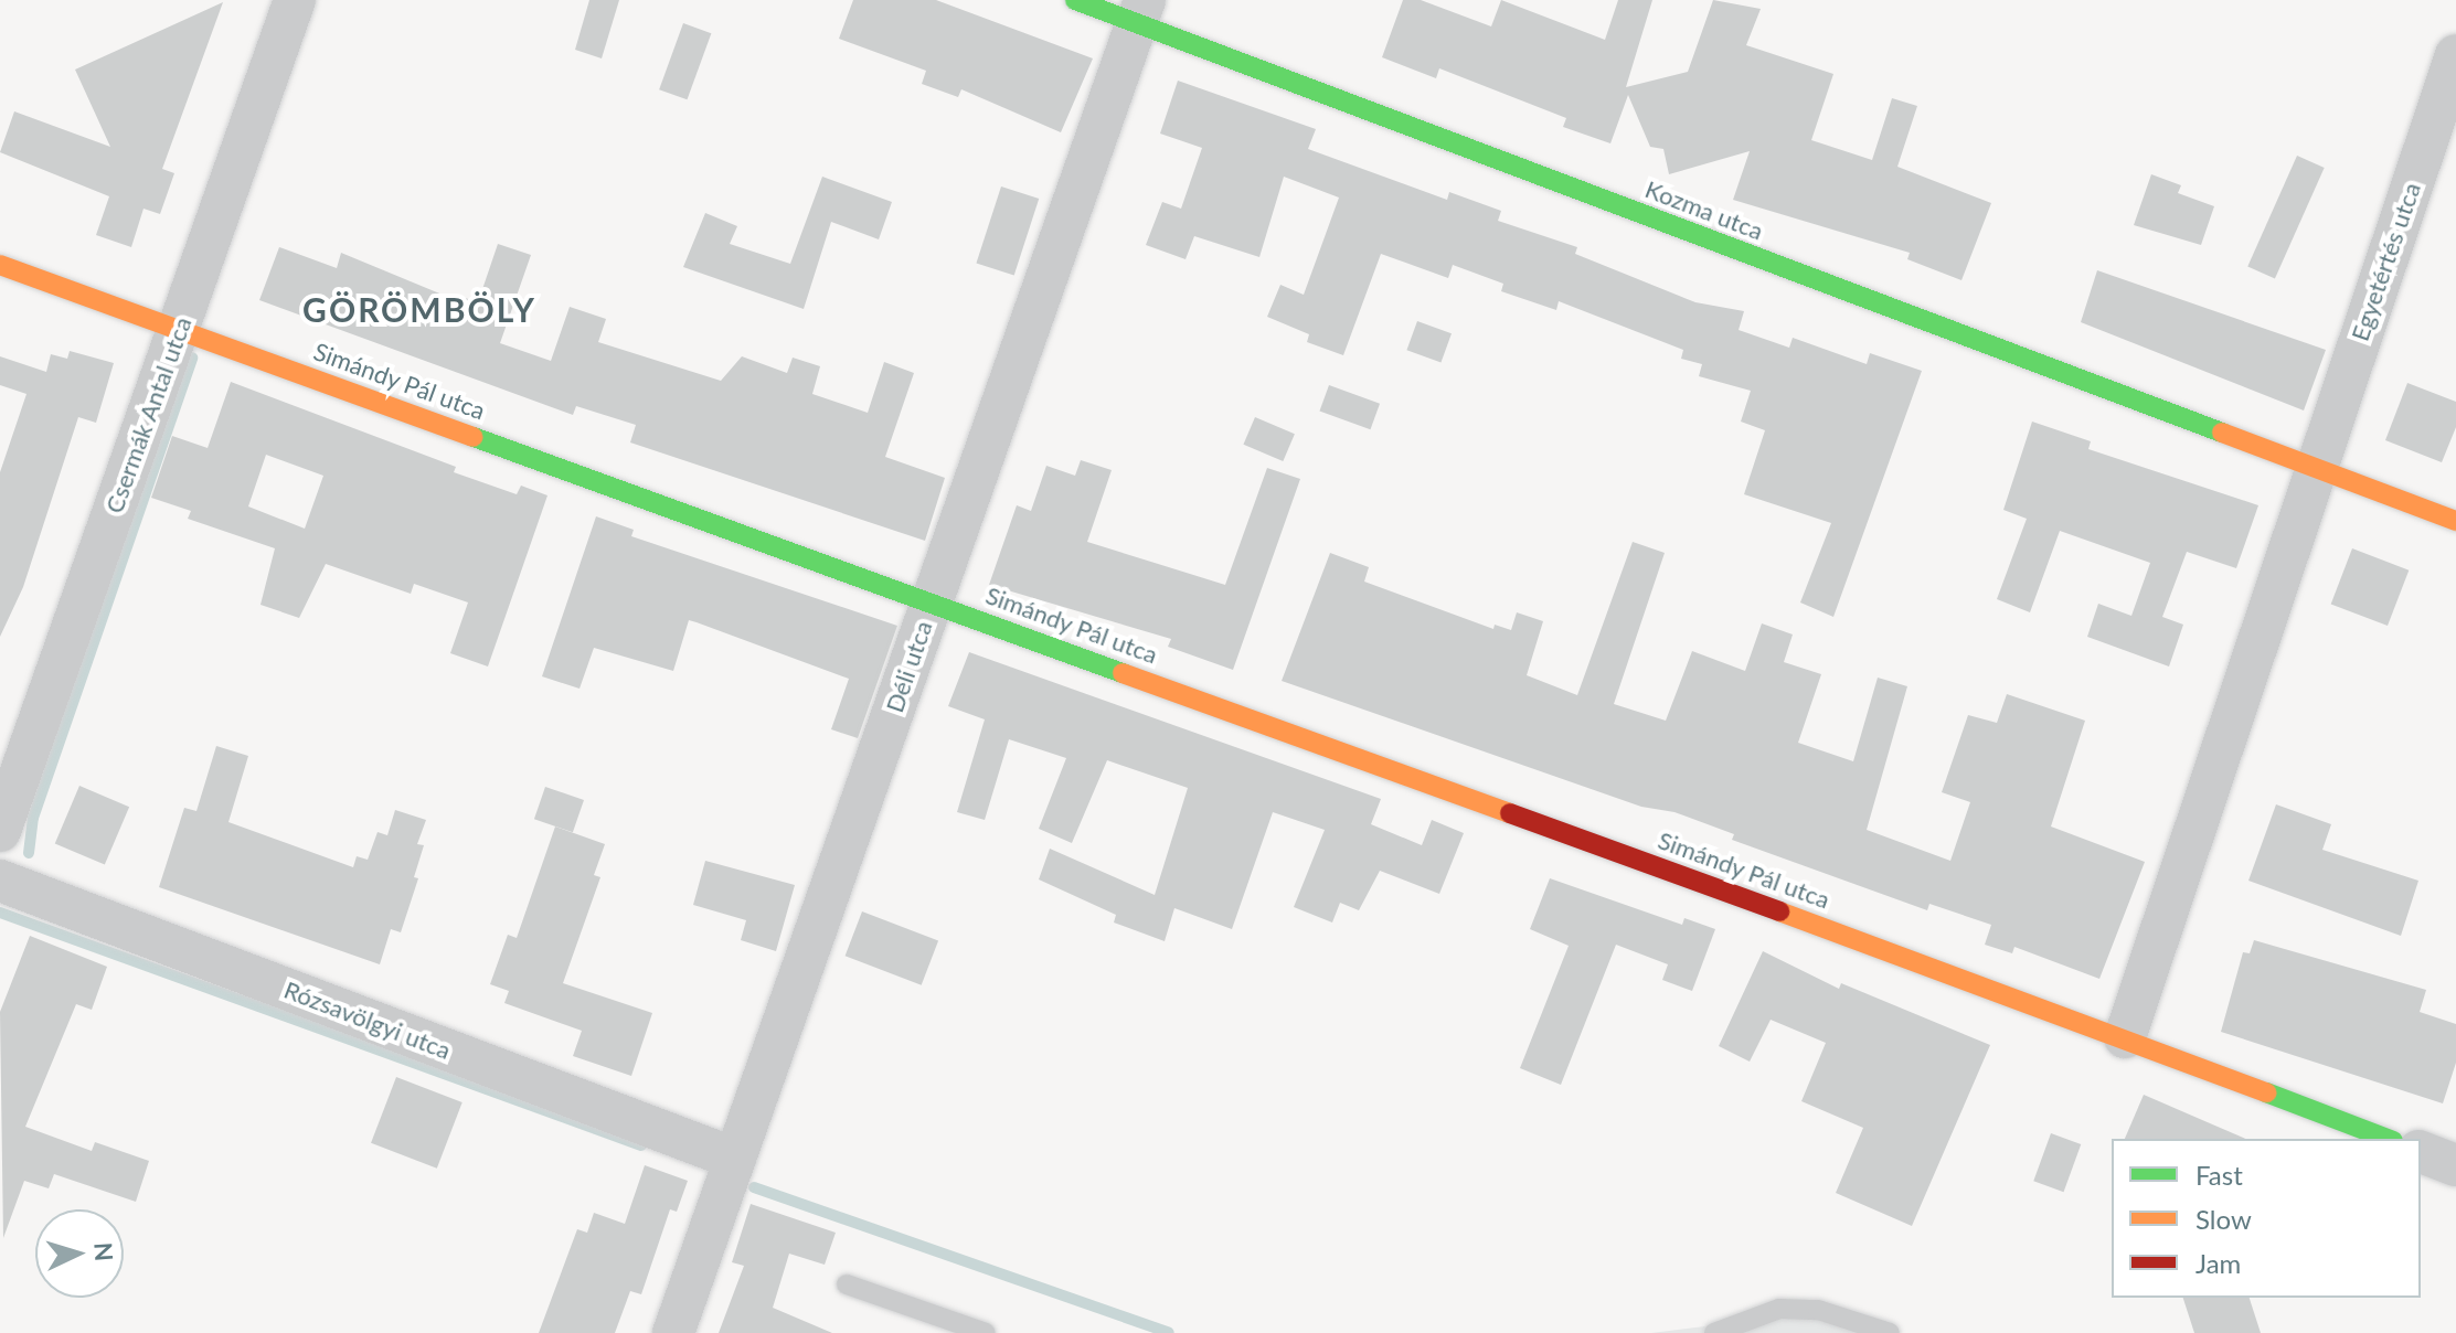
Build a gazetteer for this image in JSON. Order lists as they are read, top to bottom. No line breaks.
{"streets":{"street":["Kozma utca","Egyetértés utca","Simándy Pál utca","Csermák Antal utca","Déli utca","Rózsavölgyi utca"]},"crossings":[["Kozma utca","Egyetértés utca"],["Kozma utca","Déli utca"],["Egyetértés utca","Simándy Pál utca"],["Simándy Pál utca","Csermák Antal utca"],["Simándy Pál utca","Déli utca"],["Déli utca","Rózsavölgyi utca"]],"districts":["GÖRÖMBÖLY"],"legend":["Fast","Slow","Jam"],"north":"right"}
